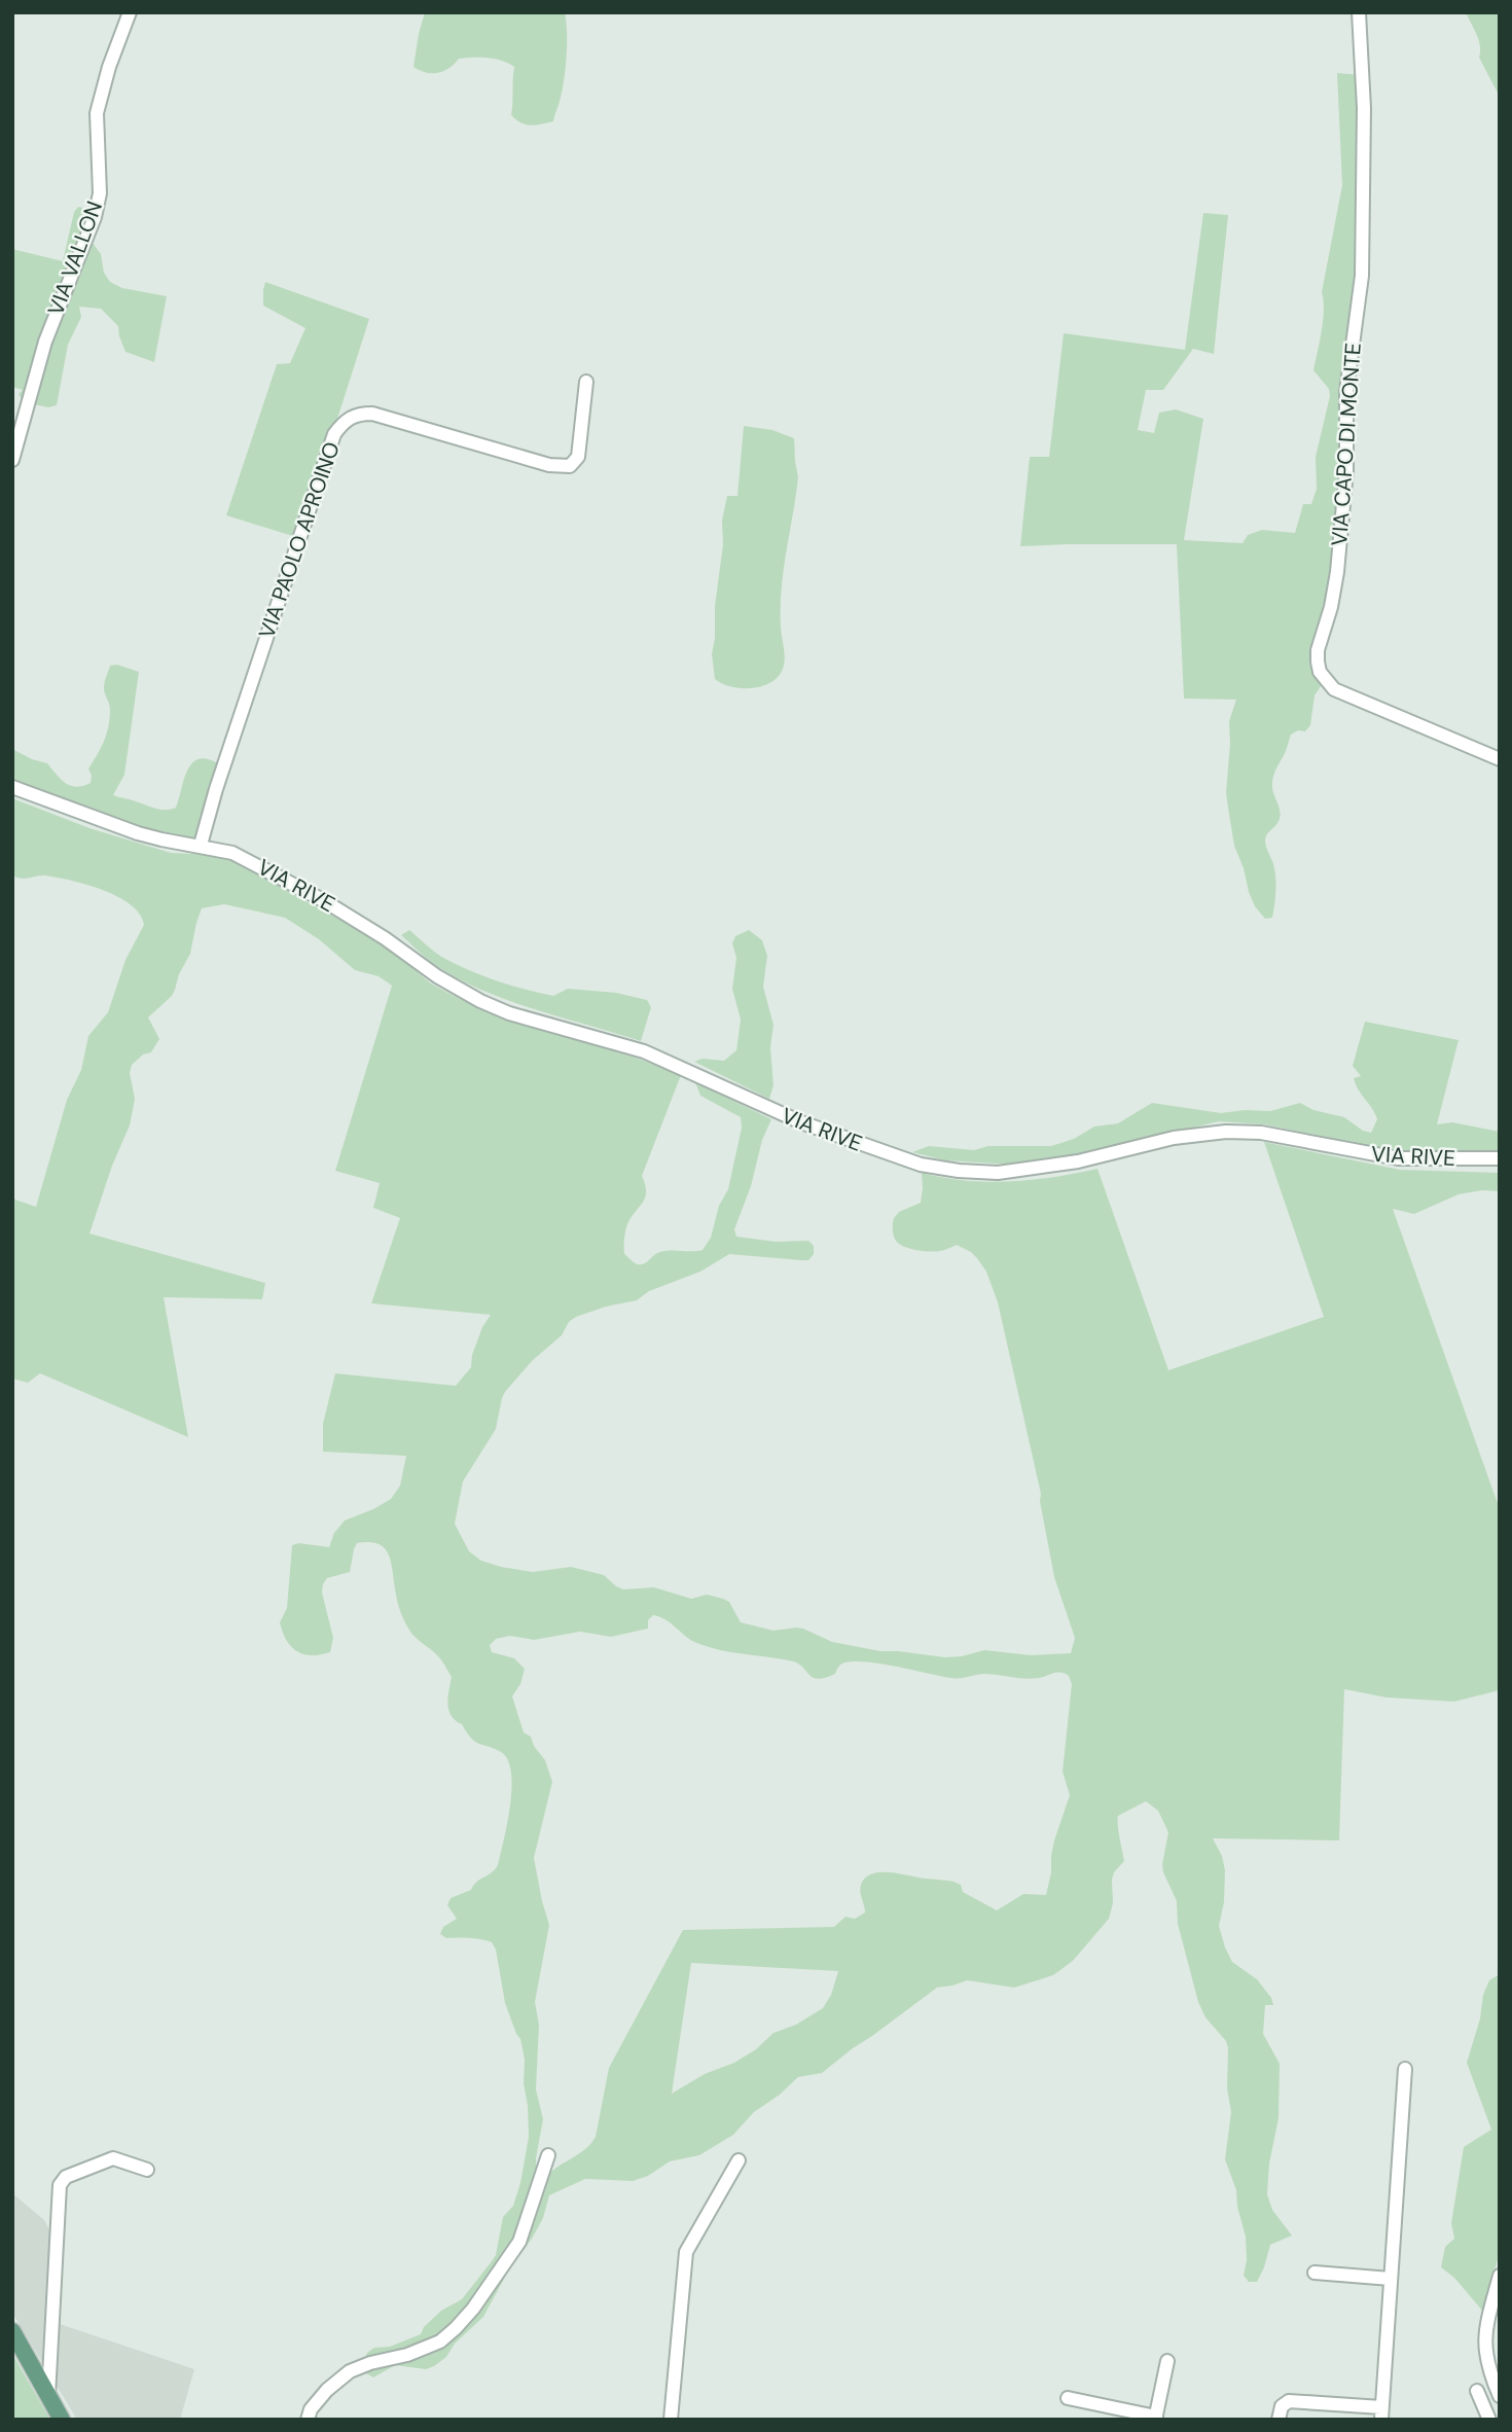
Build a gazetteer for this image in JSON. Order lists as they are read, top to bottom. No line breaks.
{"streets":{"street":["VIA VALLON","VIA CAPO DI MONTE","VIA PAOLO APROINO","VIA RIVE"]},"crossings":[["VIA PAOLO APROINO","VIA RIVE"]]}
